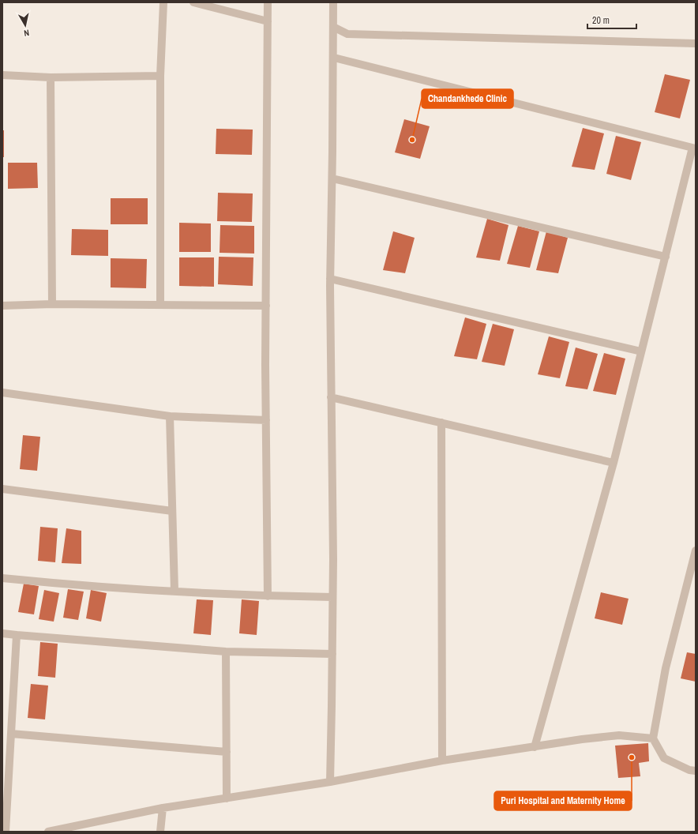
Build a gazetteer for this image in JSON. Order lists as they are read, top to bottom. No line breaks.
{"places":["Chandankhede Clinic","Puri Hospital and Maternity Home"],"scale_bar":"20 m","north":"bottom"}
